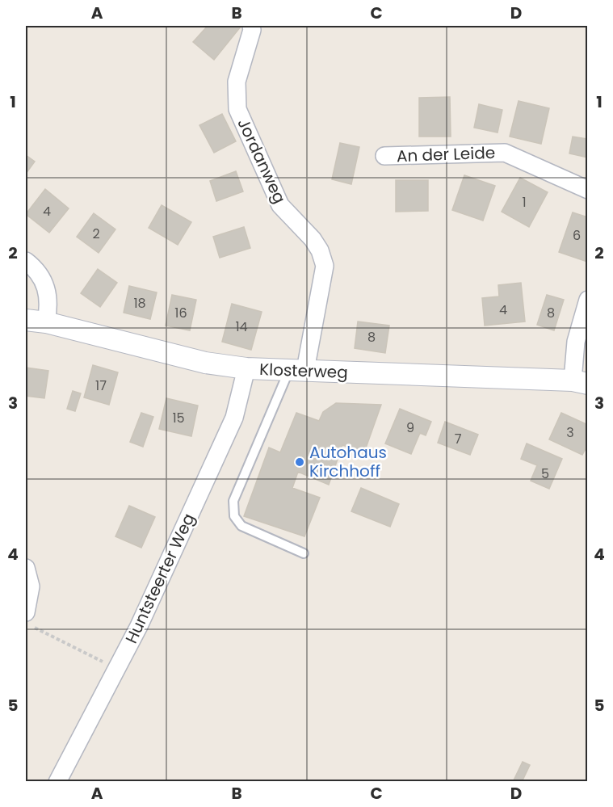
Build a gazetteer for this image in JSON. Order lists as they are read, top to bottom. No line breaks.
{"streets":{"street":["An der Leide","Jordanweg","Klosterweg","Huntsteerter Weg"]},"crossings":[["Jordanweg","Klosterweg"],["Klosterweg","Huntsteerter Weg"]],"places":["Autohaus Kirchhoff"],"house_numbers":["1","4","2","6","18","4","16","8","14","8","17","15","9","3","7","5"],"grid":{"columns":["A","B","C","D"],"rows":["1","2","3","4","5"]}}
